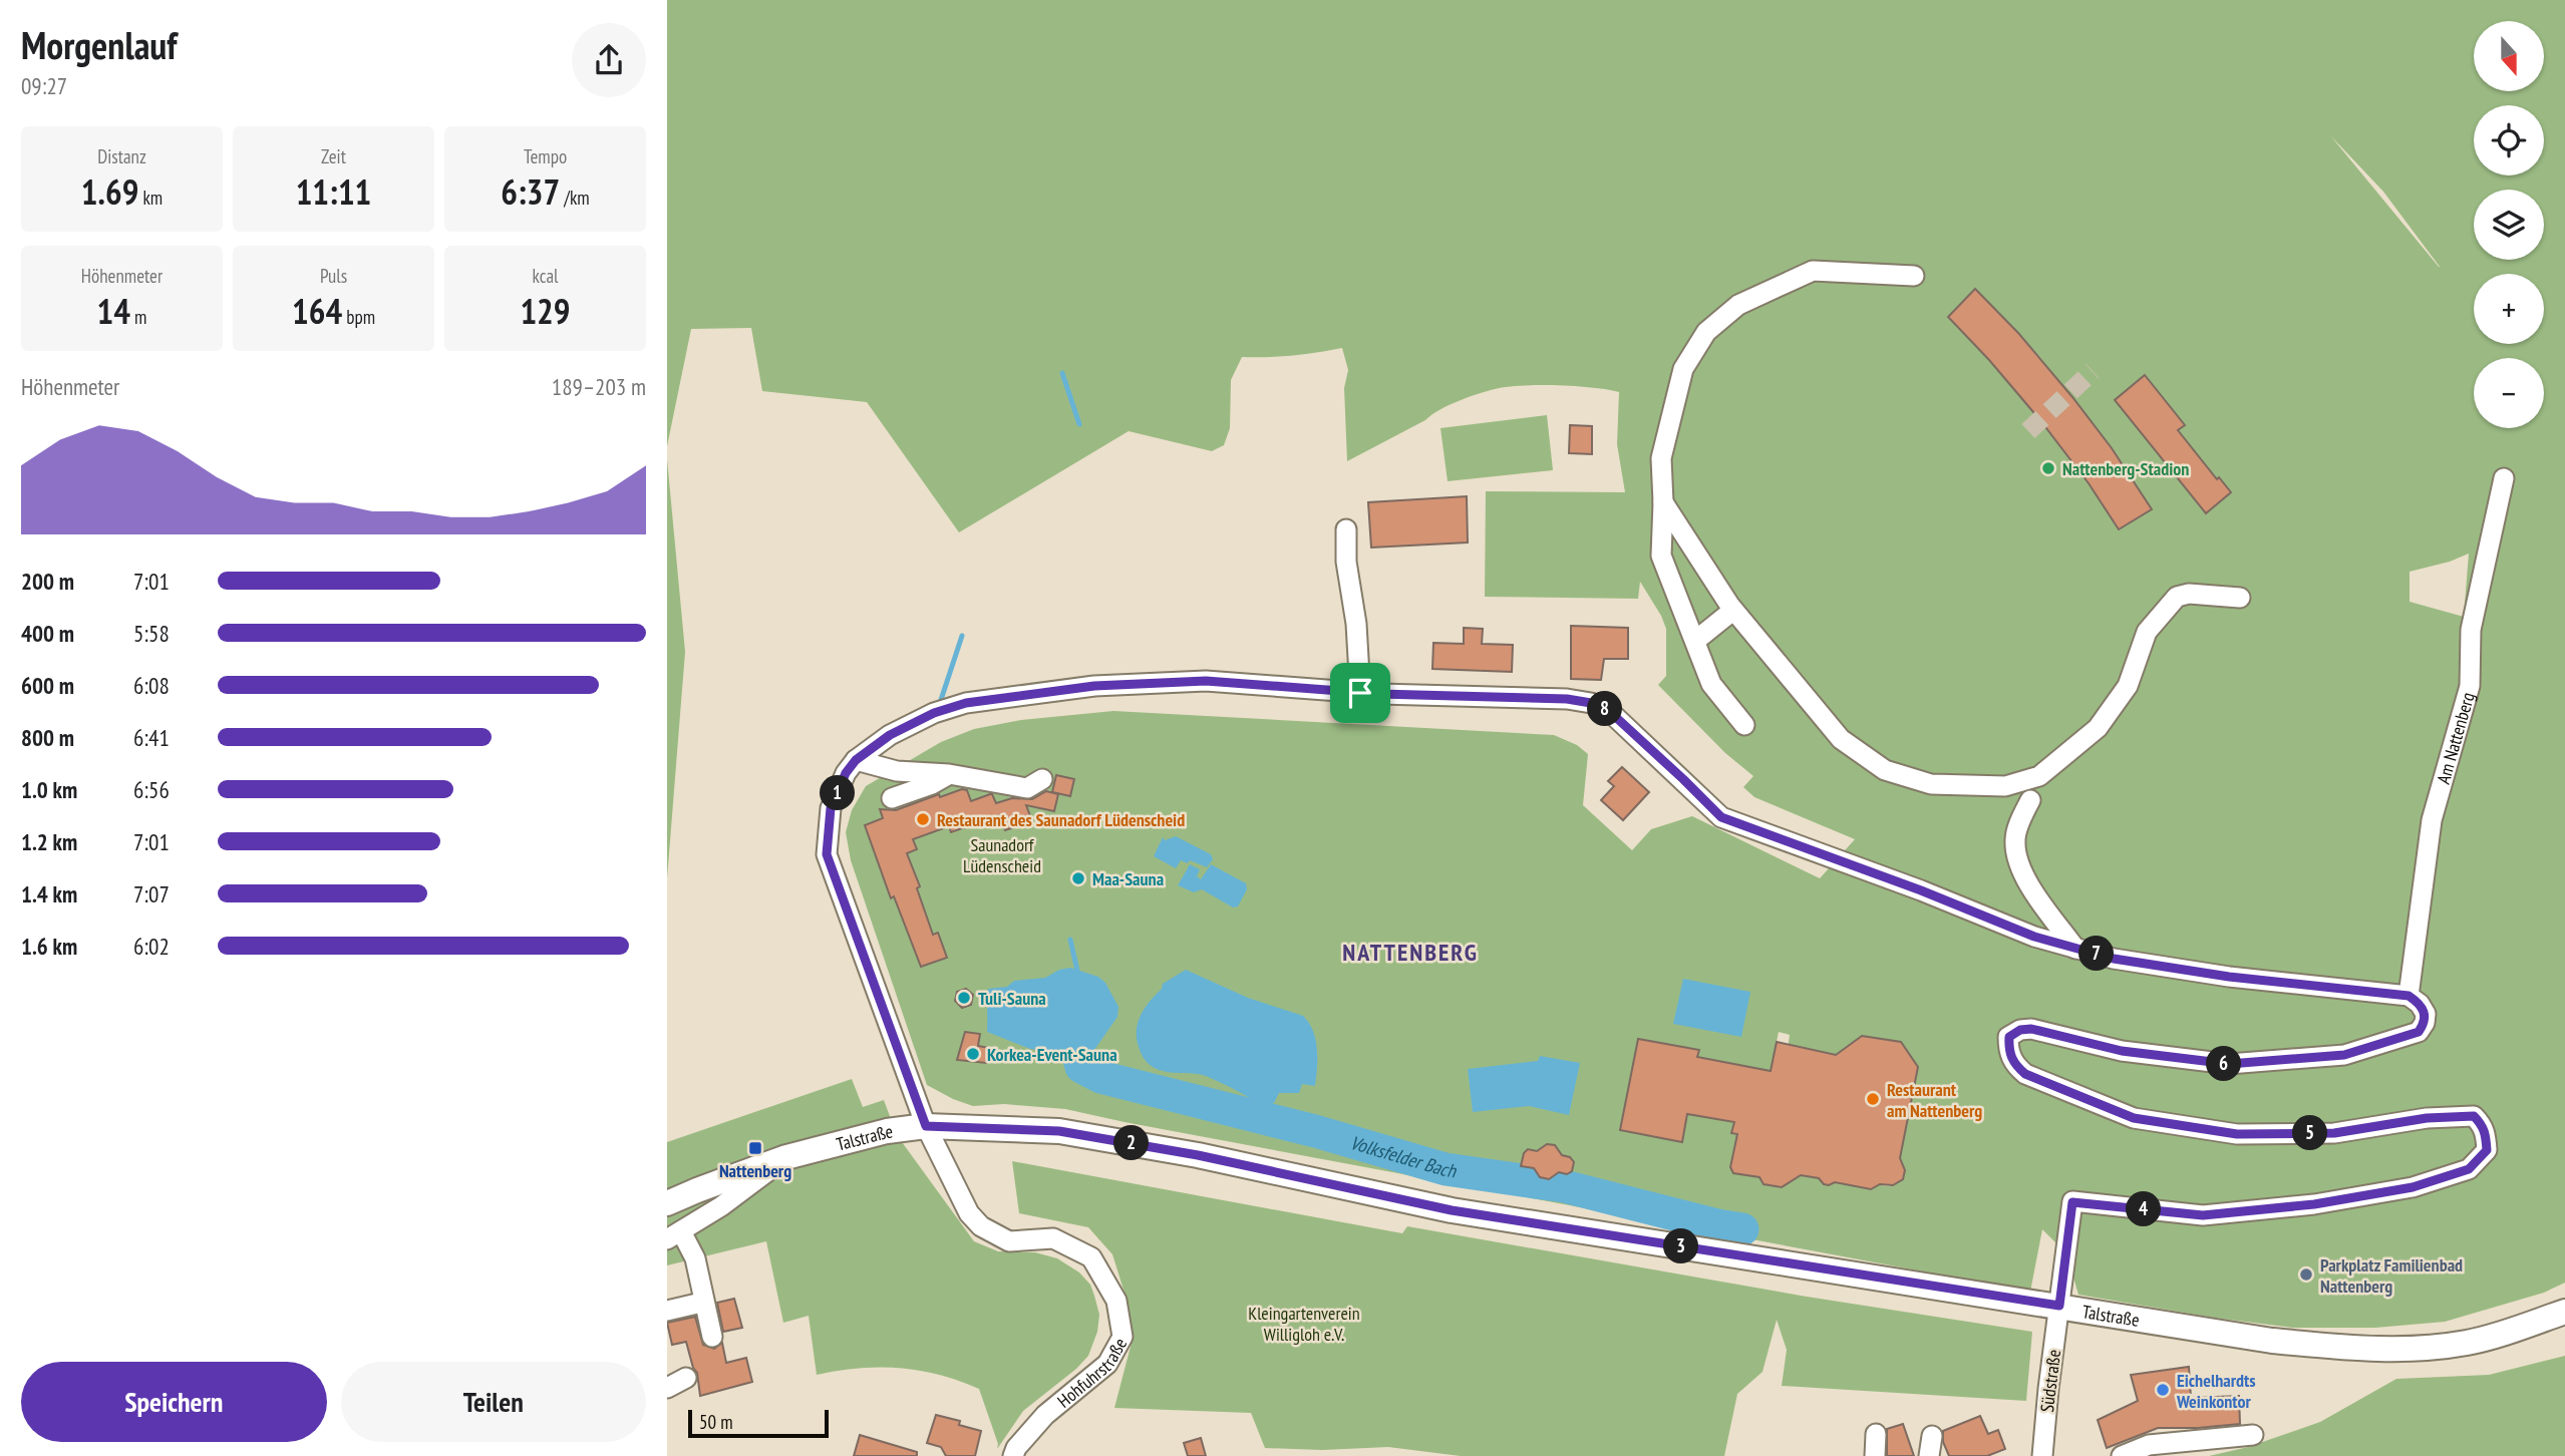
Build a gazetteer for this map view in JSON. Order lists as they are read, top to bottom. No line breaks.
{"streets":{"main road":["Talstraße"],"street":["Am Nattenberg","Hohfuhrstraße","Südstraße"]},"crossings":[["Talstraße","Hohfuhrstraße"],["Talstraße","Südstraße"]],"districts":["NATTENBERG"],"water":["Volksfelder Bach"],"parks":["Saunadorf Lüdenscheid","Kleingartenverein Willigloh e.V."],"places":{"other":["Nattenberg-Stadion","Restaurant des Saunadorf Lüdenscheid","Maa-Sauna","Tuli-Sauna","Korkea-Event-Sauna","Restaurant am Nattenberg","Parkplatz Familienbad Nattenberg","Eichelhardts Weinkontor"],"transit":["Nattenberg"]},"scale_bar":"50 m","north":"bottom","page":{"heading":["Morgenlauf","09:27"],"map_buttons":["+","−"],"stats":[["Distanz","1.69 km"],["Zeit","11:11"],["Tempo","6:37 /km"],["Höhenmeter","14 m"],["Puls","164 bpm"],["kcal","129"]],"chart":["Höhenmeter","189–203 m"],"list":[{"name":"200 m","note":"7:01"},{"name":"400 m","note":"5:58"},{"name":"600 m","note":"6:08"},{"name":"800 m","note":"6:41"},{"name":"1.0 km","note":"6:56"},{"name":"1.2 km","note":"7:01"},{"name":"1.4 km","note":"7:07"},{"name":"1.6 km","note":"6:02"}],"pins":["8","1","7","6","5","2","4","3"],"buttons":["Speichern","Teilen"],"scale":"50 m"}}
